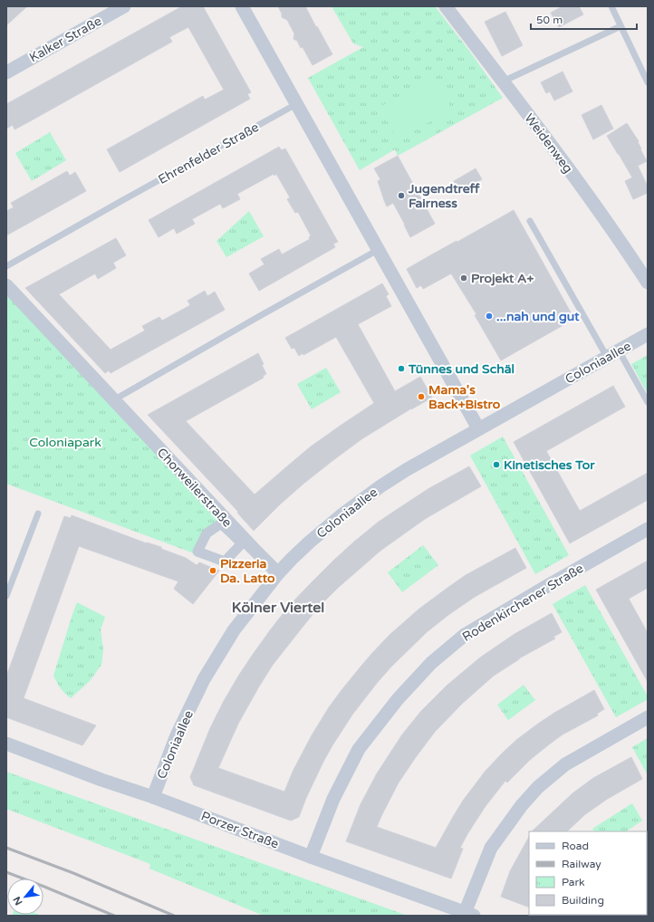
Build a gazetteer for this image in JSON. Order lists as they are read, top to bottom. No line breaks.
{"streets":{"street":["Kalker Straße","Weidenweg","Coloniaallee","Chorweilerstraße","Rodenkirchener Straße","Porzer Straße"],"lane":["Ehrenfelder Straße"]},"crossings":[["Coloniaallee","Chorweilerstraße"],["Coloniaallee","Porzer Straße"],["Rodenkirchener Straße","Porzer Straße"]],"districts":["Kölner Viertel"],"parks":["Coloniapark"],"places":["Jugendtreff Fairness","Projekt A+","...nah und gut","Tünnes und Schäl","Mama's Back+Bistro","Kinetisches Tor","Pizzeria Da. Latto"],"legend":["Road","Railway","Park","Building"],"scale_bar":"50 m","north":"bottom left"}
